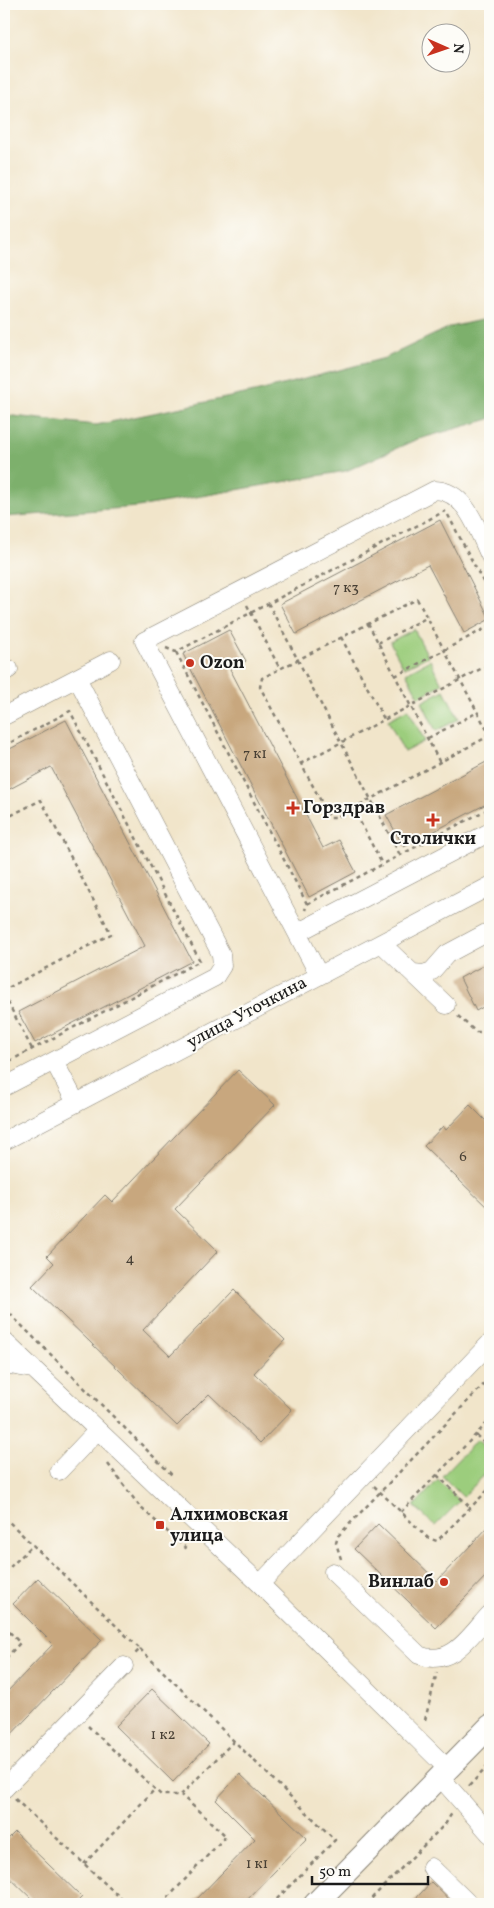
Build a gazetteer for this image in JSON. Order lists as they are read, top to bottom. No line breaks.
{"streets":{"street":["улица Уточкина"]},"places":{"other":["Ozon","Винлаб"],"health":["Горздрав","Столички"],"transit":["Алхимовская улица"]},"house_numbers":["7 к3","7 к1","6","4","1 к2","1 к1"],"scale_bar":"50 m","north":"right"}
